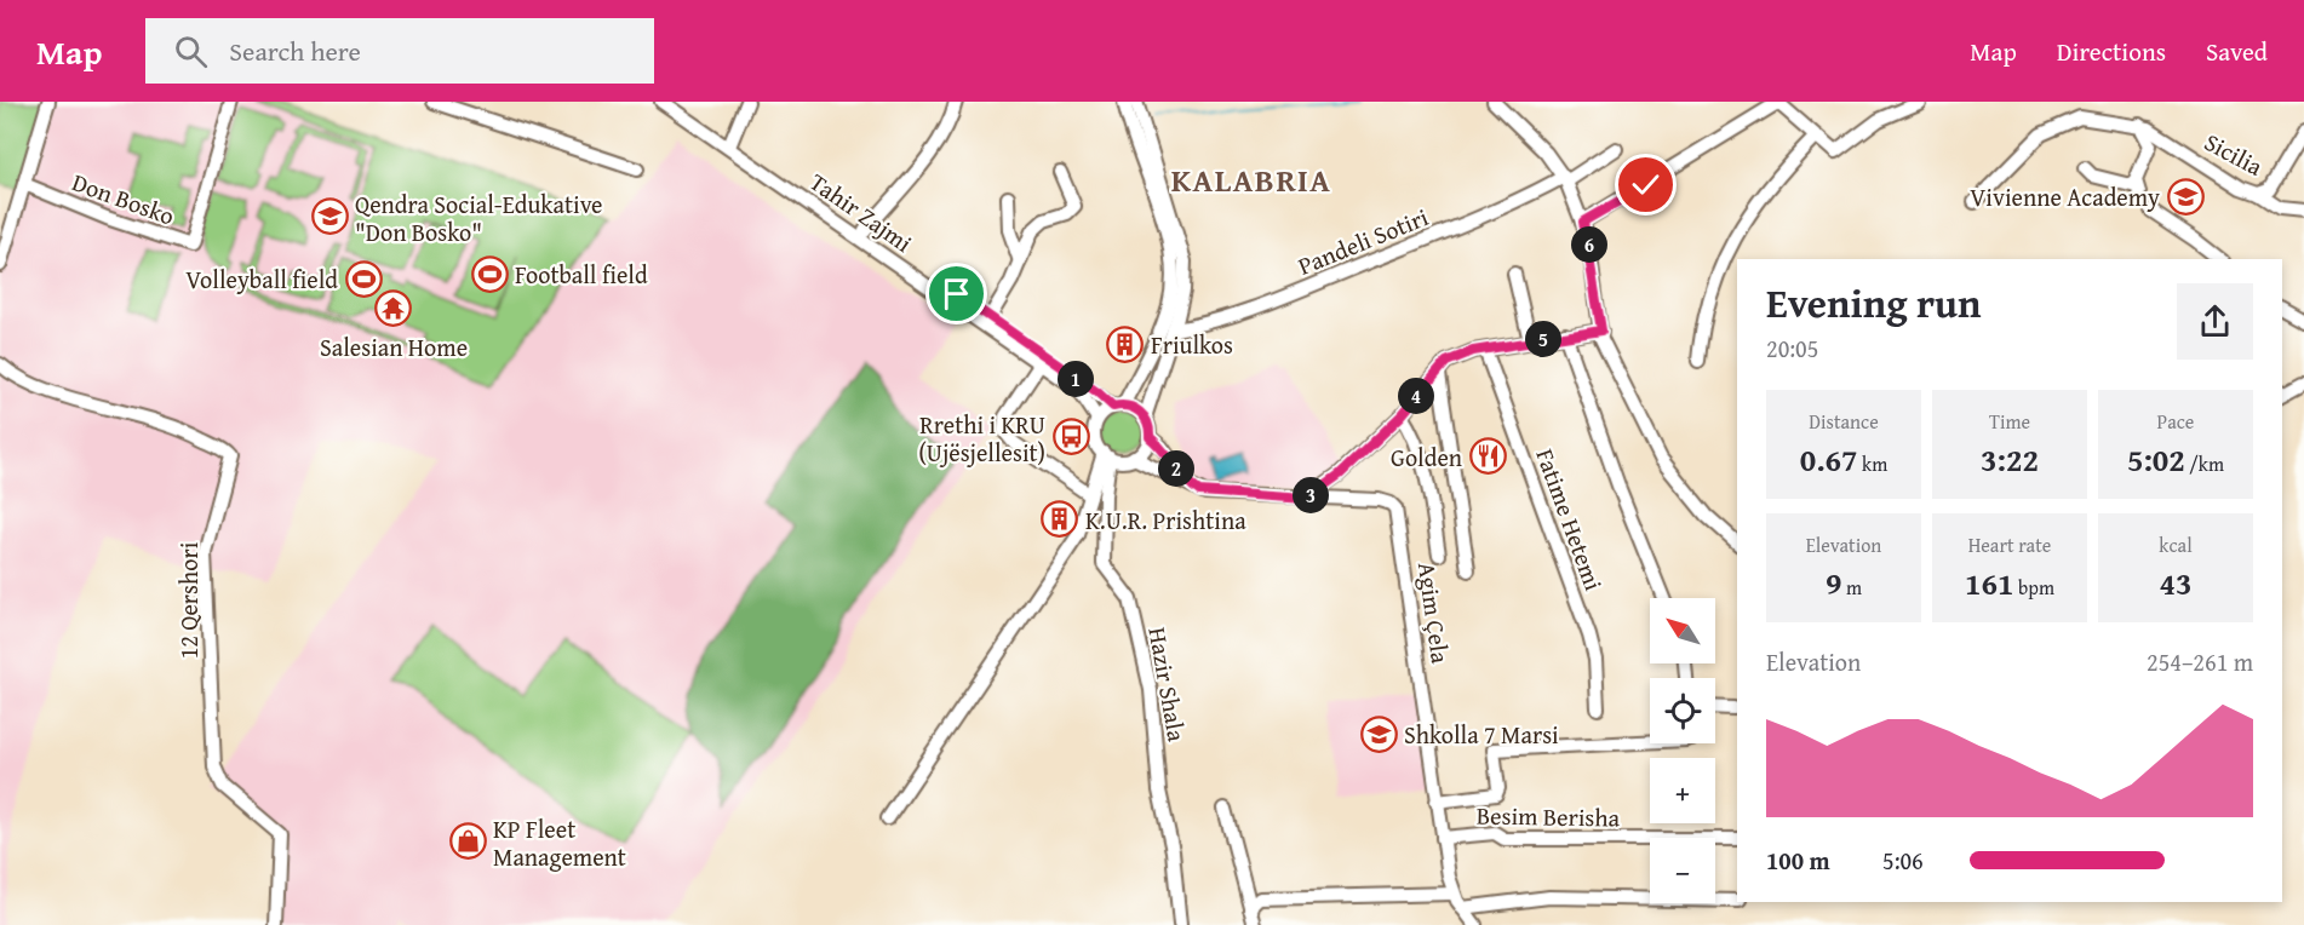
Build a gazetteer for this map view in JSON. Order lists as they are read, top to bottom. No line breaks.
{"streets":{"street":["Sicilia","Don Bosko","Tahir Zajmi","Pandeli Sotiri","Fatime Hetemi","12 Qershori","Agim Çela","Hazir Shala","Besim Berisha"]},"crossings":[["Tahir Zajmi","Agim Çela"],["Tahir Zajmi","Hazir Shala"],["Agim Çela","Hazir Shala"],["Agim Çela","Besim Berisha"]],"districts":["KALABRIA"],"places":{"school or university":["Vivienne Academy","Qendra Social-Edukative \"Don Bosko\"","Shkolla 7 Marsi"],"sports":["Football field","Volleyball field"],"temple":["Salesian Home"],"building":["Friulkos","K.U.R. Prishtina"],"bus stop":["Rrethi i KRU (Ujësjellesit)"],"restaurant":["Golden"],"shop":["KP Fleet Management"]},"north":"top left","page":{"header":"Map","search":"Search here","nav":["Map","Directions","Saved"],"pins":["6","5","1","4","2","3"],"heading":["Evening run","20:05"],"stats":[["Distance","0.67 km"],["Time","3:22"],["Pace","5:02 /km"],["Elevation","9 m"],["Heart rate","161 bpm"],["kcal","43"]],"map_buttons":["+","−"],"chart":["Elevation","254–261 m"],"list":[{"name":"100 m","note":"5:06"}]}}
